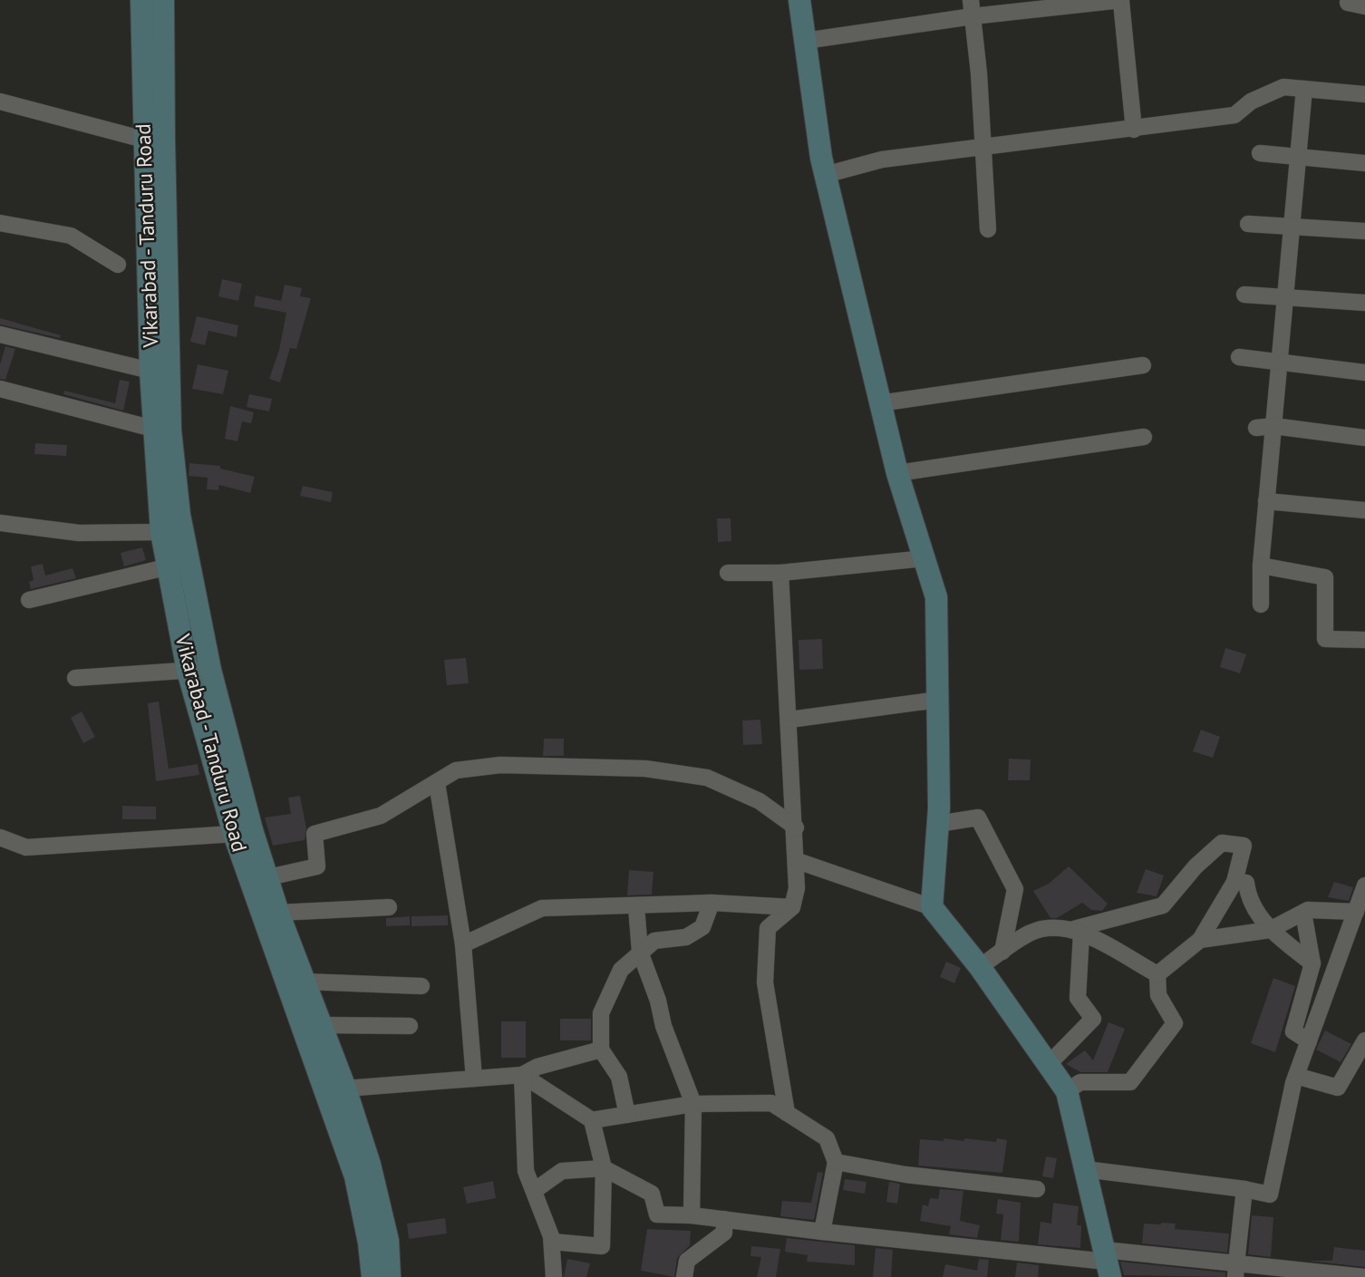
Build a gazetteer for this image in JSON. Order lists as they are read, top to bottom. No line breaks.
{"streets":{"main road":["Vikarabad - Tanduru Road"]}}
